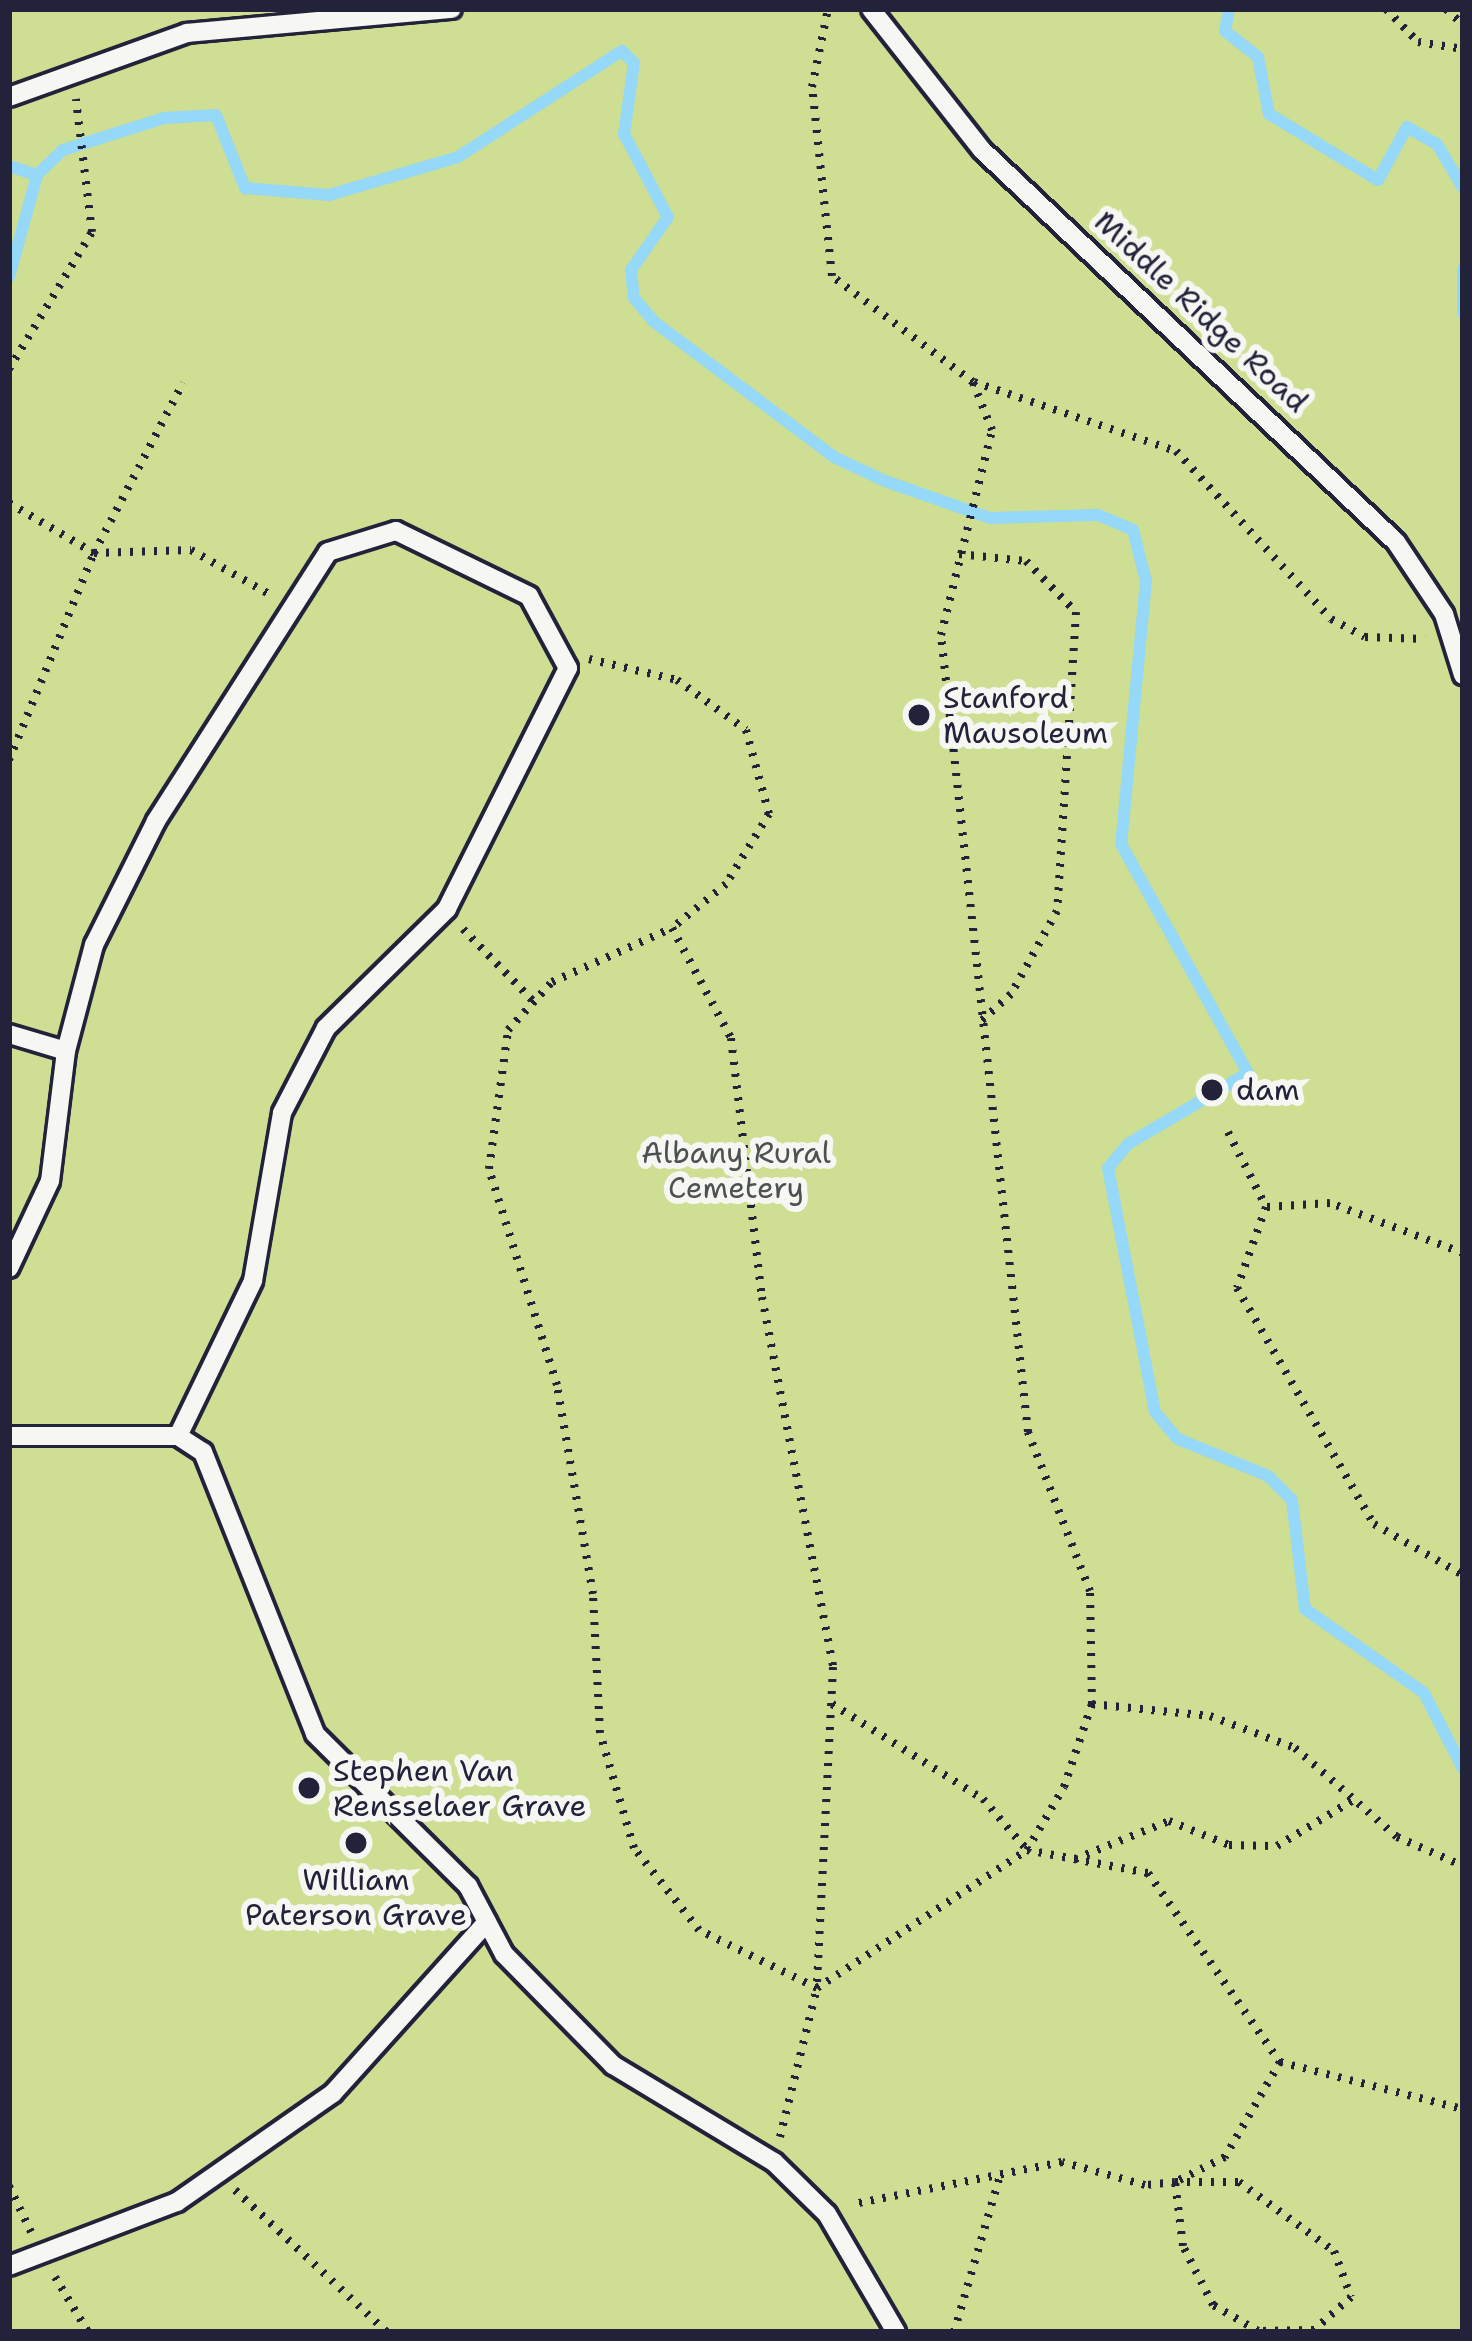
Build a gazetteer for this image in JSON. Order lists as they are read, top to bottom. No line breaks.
{"streets":{"lane":["Middle Ridge Road"]},"parks":["Albany Rural Cemetery"],"places":["Stanford Mausoleum","dam","Stephen Van Rensselaer Grave","William Paterson Grave"]}
